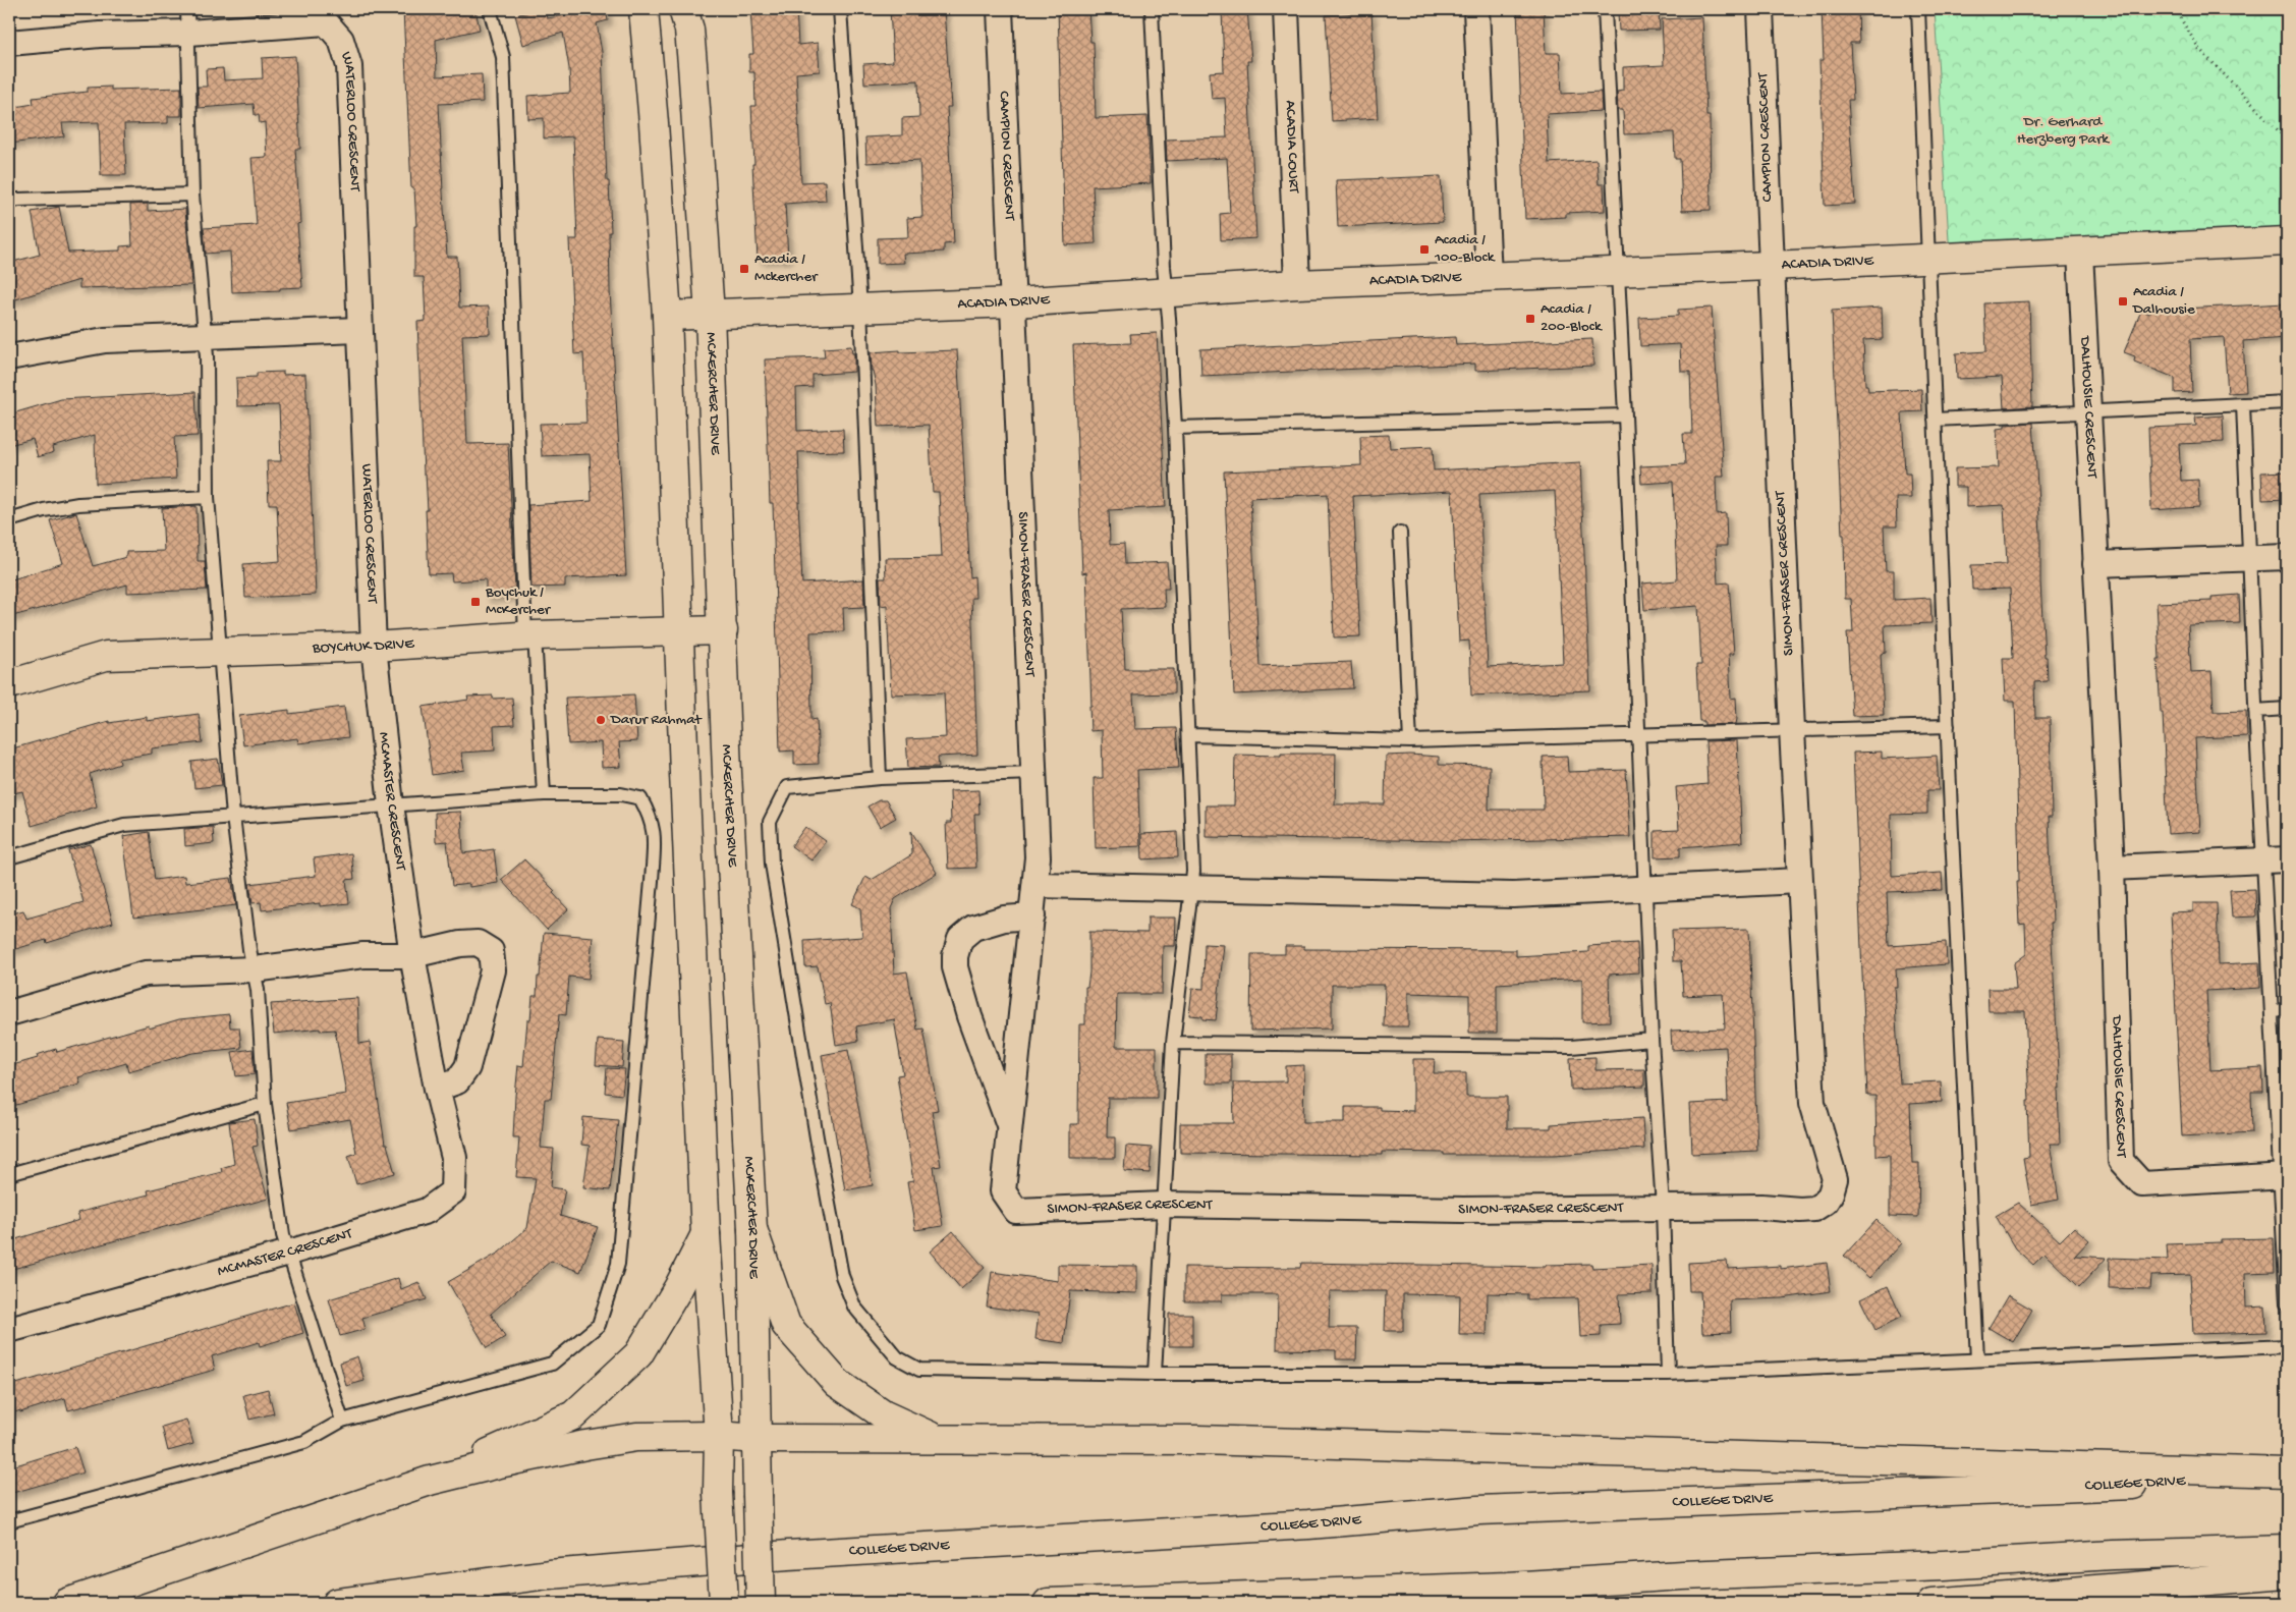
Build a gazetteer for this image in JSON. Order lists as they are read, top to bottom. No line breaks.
{"streets":{"main road":["ACADIA DRIVE","MCKERCHER DRIVE","BOYCHUK DRIVE","COLLEGE DRIVE"],"street":["WATERLOO CRESCENT","CAMPION CRESCENT","ACADIA COURT","DALHOUSIE CRESCENT","SIMON-FRASER CRESCENT","MCMASTER CRESCENT"]},"crossings":[["WATERLOO CRESCENT","BOYCHUK DRIVE"],["WATERLOO CRESCENT","MCMASTER CRESCENT"],["CAMPION CRESCENT","ACADIA DRIVE"],["CAMPION CRESCENT","SIMON-FRASER CRESCENT"],["ACADIA COURT","ACADIA DRIVE"],["ACADIA DRIVE","MCKERCHER DRIVE"],["ACADIA DRIVE","DALHOUSIE CRESCENT"],["ACADIA DRIVE","SIMON-FRASER CRESCENT"],["MCKERCHER DRIVE","BOYCHUK DRIVE"],["BOYCHUK DRIVE","MCMASTER CRESCENT"]],"parks":["Dr. Gerhard Herzberg Park"],"places":{"transit":["Acadia / 100-Block","Acadia / Mckercher","Acadia / Dalhousie","Acadia / 200-Block","Boychuk / McKercher"],"other":["Darur Rahmat"]}}
